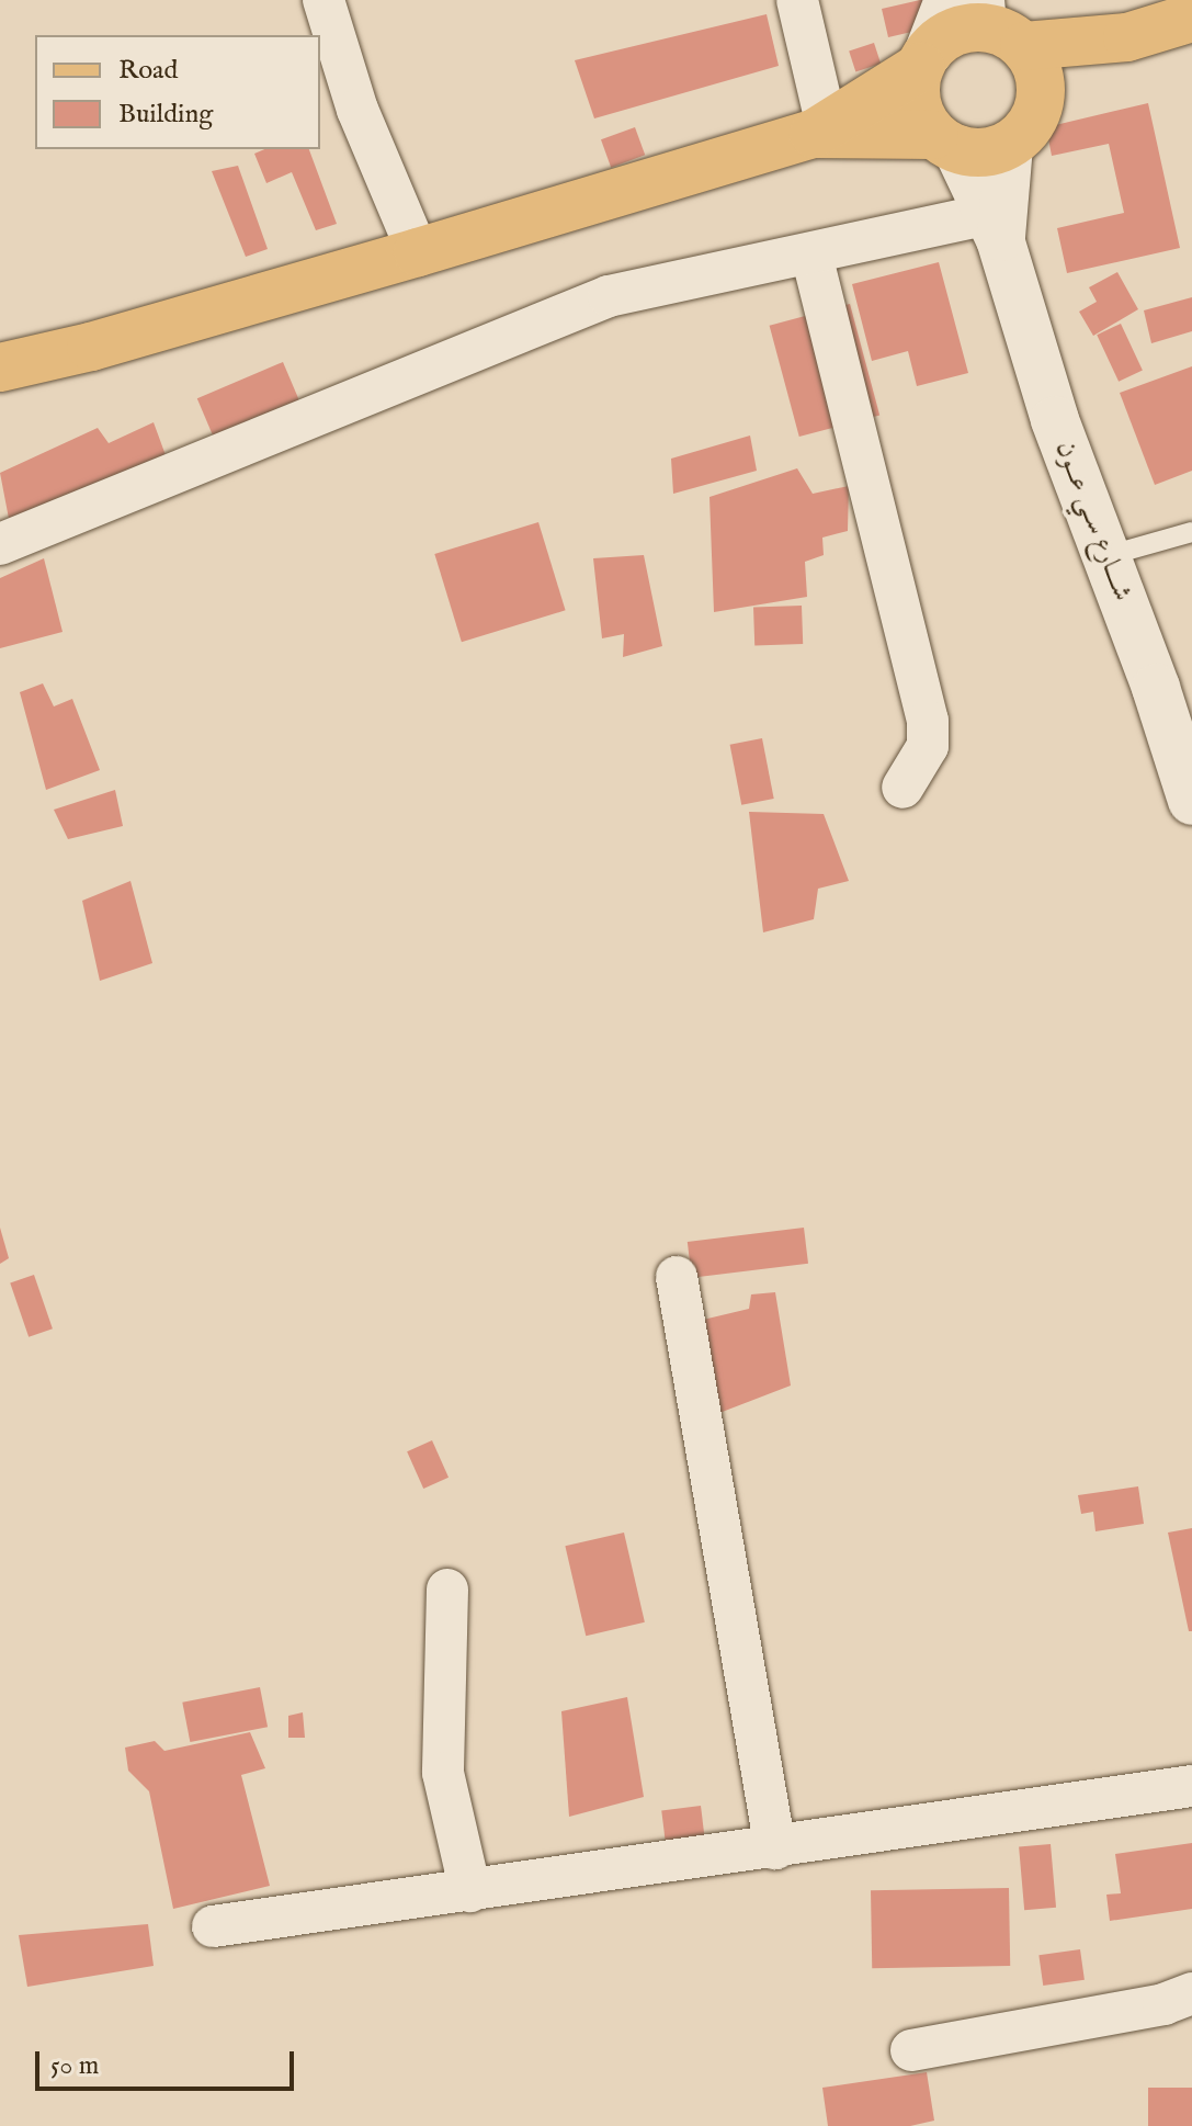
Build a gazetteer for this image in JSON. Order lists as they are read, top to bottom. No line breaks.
{"streets":{"street":["شــــارع ســي عـــون"]},"legend":["Road","Building"],"scale_bar":"50 m"}
